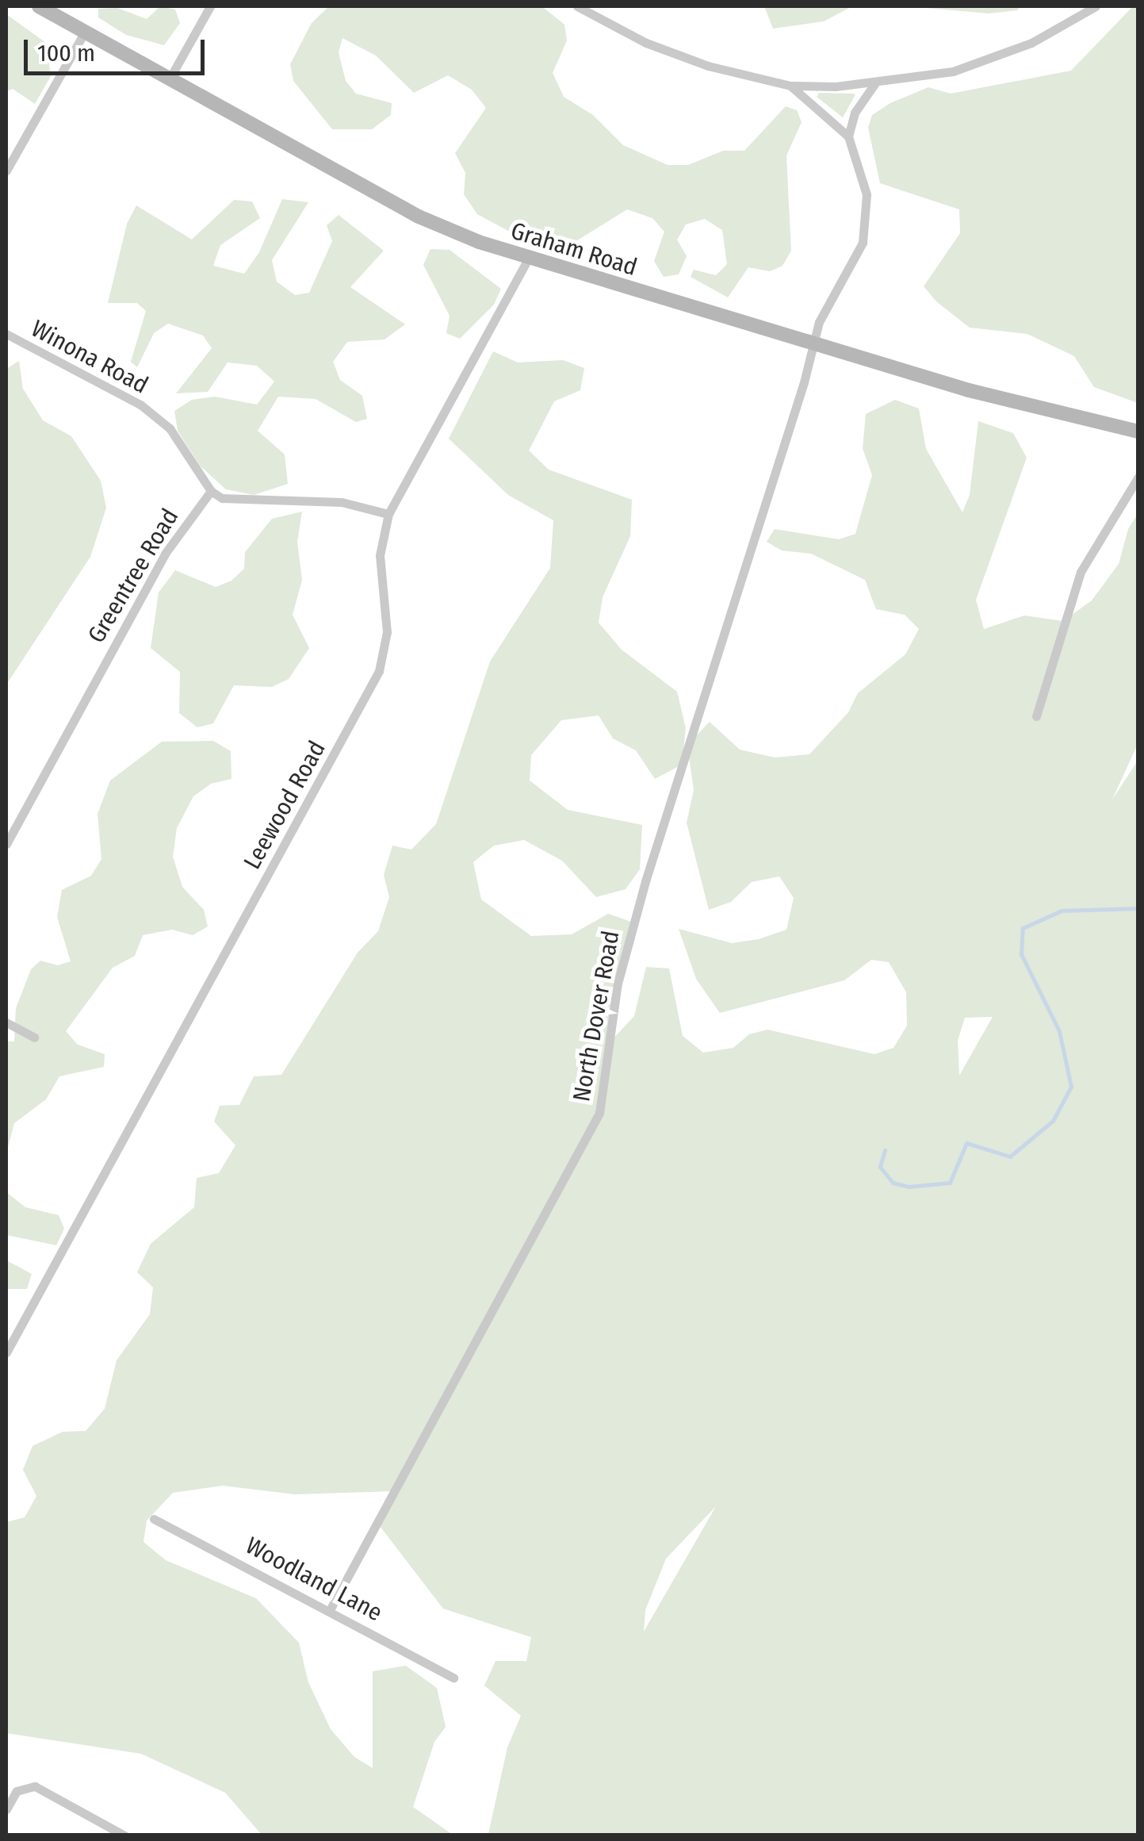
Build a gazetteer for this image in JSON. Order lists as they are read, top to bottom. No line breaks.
{"streets":{"main road":["Graham Road"],"street":["Winona Road","Greentree Road","Leewood Road","North Dover Road","Woodland Lane"]},"crossings":[["Graham Road","Leewood Road"],["Graham Road","North Dover Road"],["Winona Road","Greentree Road"],["North Dover Road","Woodland Lane"]],"scale_bar":"100 m"}
